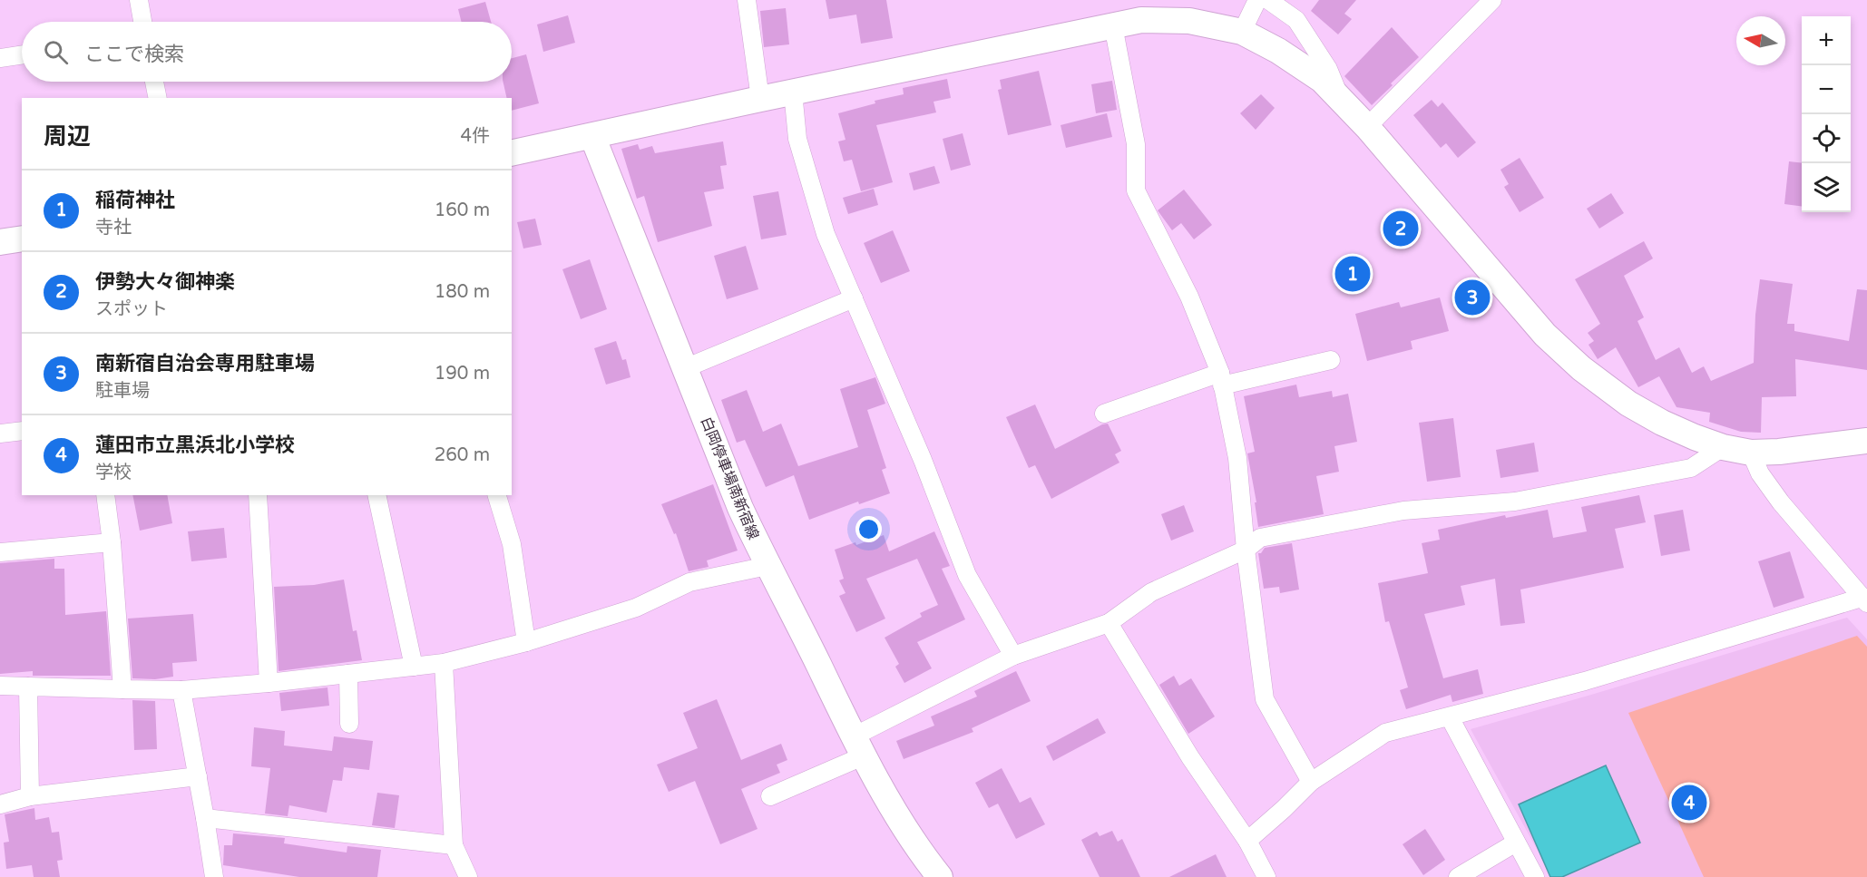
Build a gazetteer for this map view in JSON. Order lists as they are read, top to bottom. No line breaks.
{"streets":{"street":["白岡停車場南新宿線"]},"north":"left","page":{"map_buttons":["+","−"],"search":"ここで検索","heading":["周辺","4件"],"list":[{"mark":"1","name":"稲荷神社","note":"寺社","value":"160 m"},{"mark":"2","name":"伊勢大々御神楽","note":"スポット","value":"180 m"},{"mark":"3","name":"南新宿自治会専用駐車場","note":"駐車場","value":"190 m"},{"mark":"4","name":"蓮田市立黒浜北小学校","note":"学校","value":"260 m"}],"pins":["2","1","3","4"]}}
